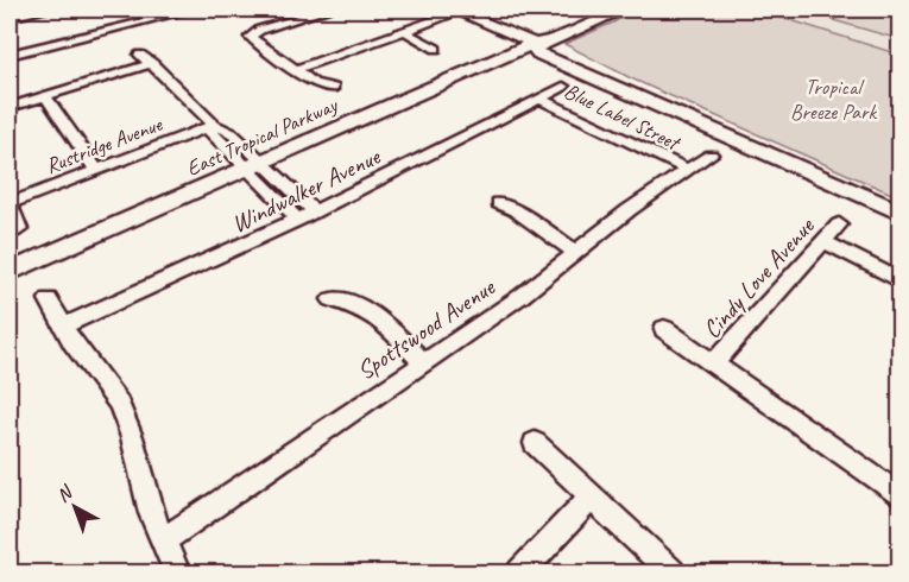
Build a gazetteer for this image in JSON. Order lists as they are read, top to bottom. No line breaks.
{"streets":{"main road":["East Tropical Parkway"],"street":["Blue Label Street","Rustridge Avenue","Windwalker Avenue","Cindy Love Avenue","Spottswood Avenue"]},"crossings":[["Blue Label Street","Windwalker Avenue"],["Blue Label Street","Spottswood Avenue"]],"parks":["Tropical Breeze Park"],"north":"top left"}
